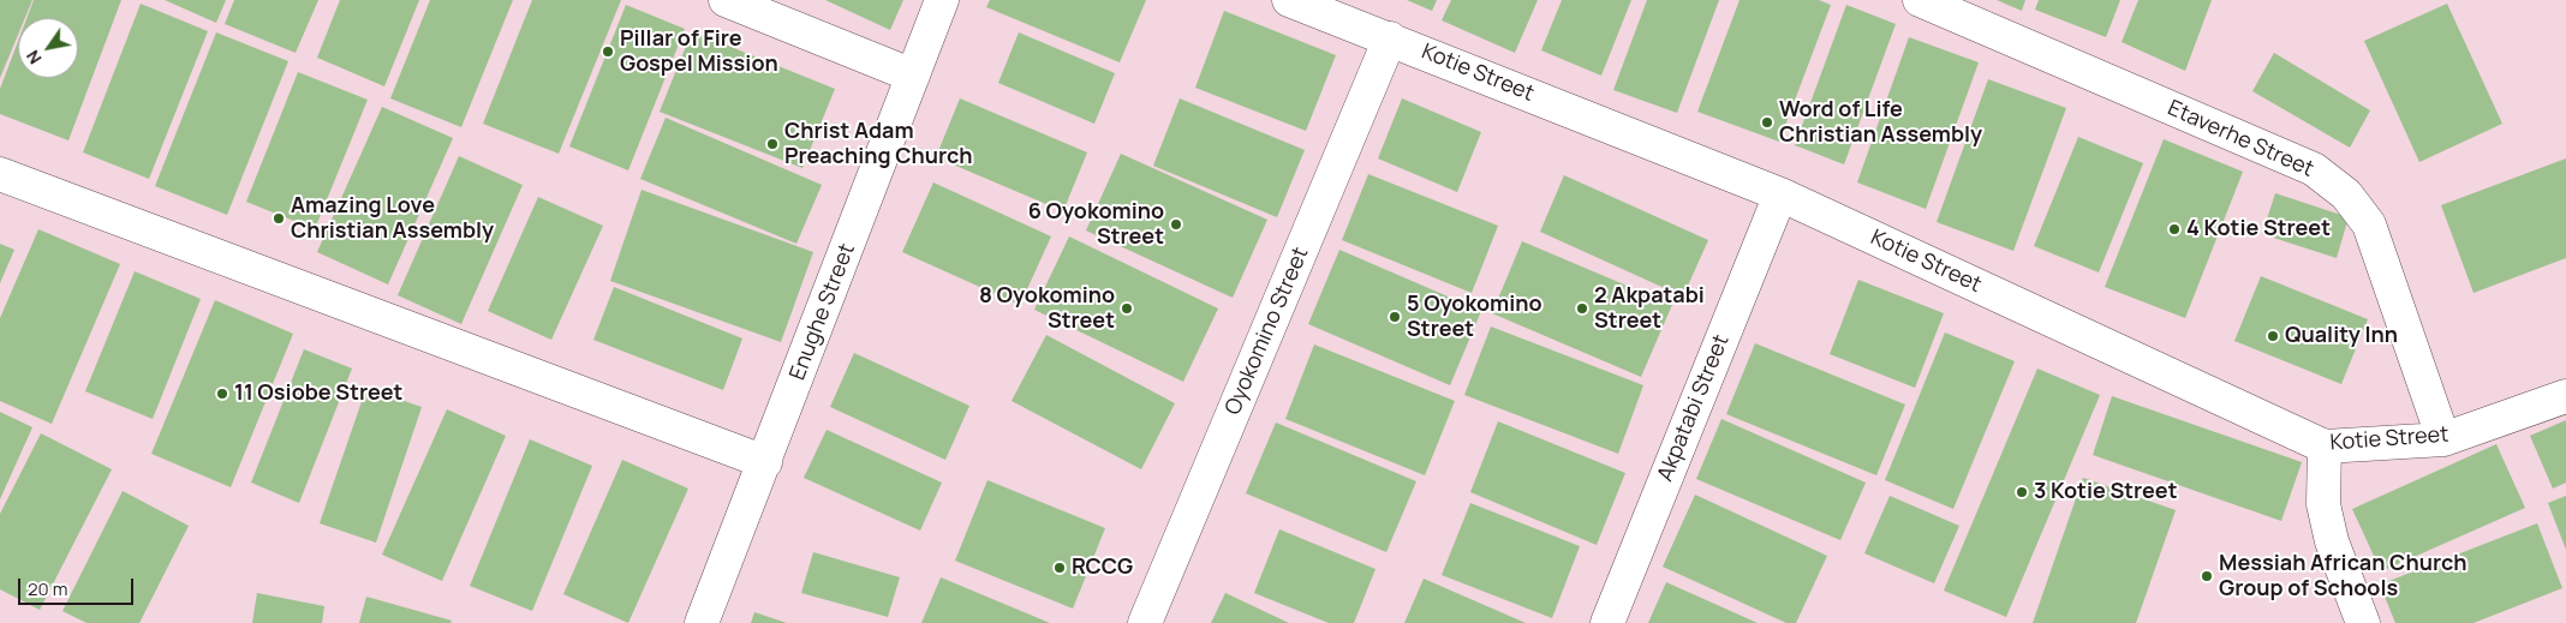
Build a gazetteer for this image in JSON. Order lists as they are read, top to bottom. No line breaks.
{"streets":{"street":["Kotie Street","Etaverhe Street","Enughe Street","Oyokomino Street","Akpatabi Street"]},"crossings":[["Kotie Street","Etaverhe Street"],["Kotie Street","Oyokomino Street"],["Kotie Street","Akpatabi Street"]],"places":["Pillar of Fire Gospel Mission","Word of Life Christian Assembly","Christ Adam Preaching Church","Amazing Love Christian Assembly","6 Oyokomino Street","4 Kotie Street","8 Oyokomino Street","2 Akpatabi Street","5 Oyokomino Street","Quality Inn","11 Osiobe Street","3 Kotie Street","RCCG","Messiah African Church Group of Schools"],"scale_bar":"20 m","north":"bottom left"}
